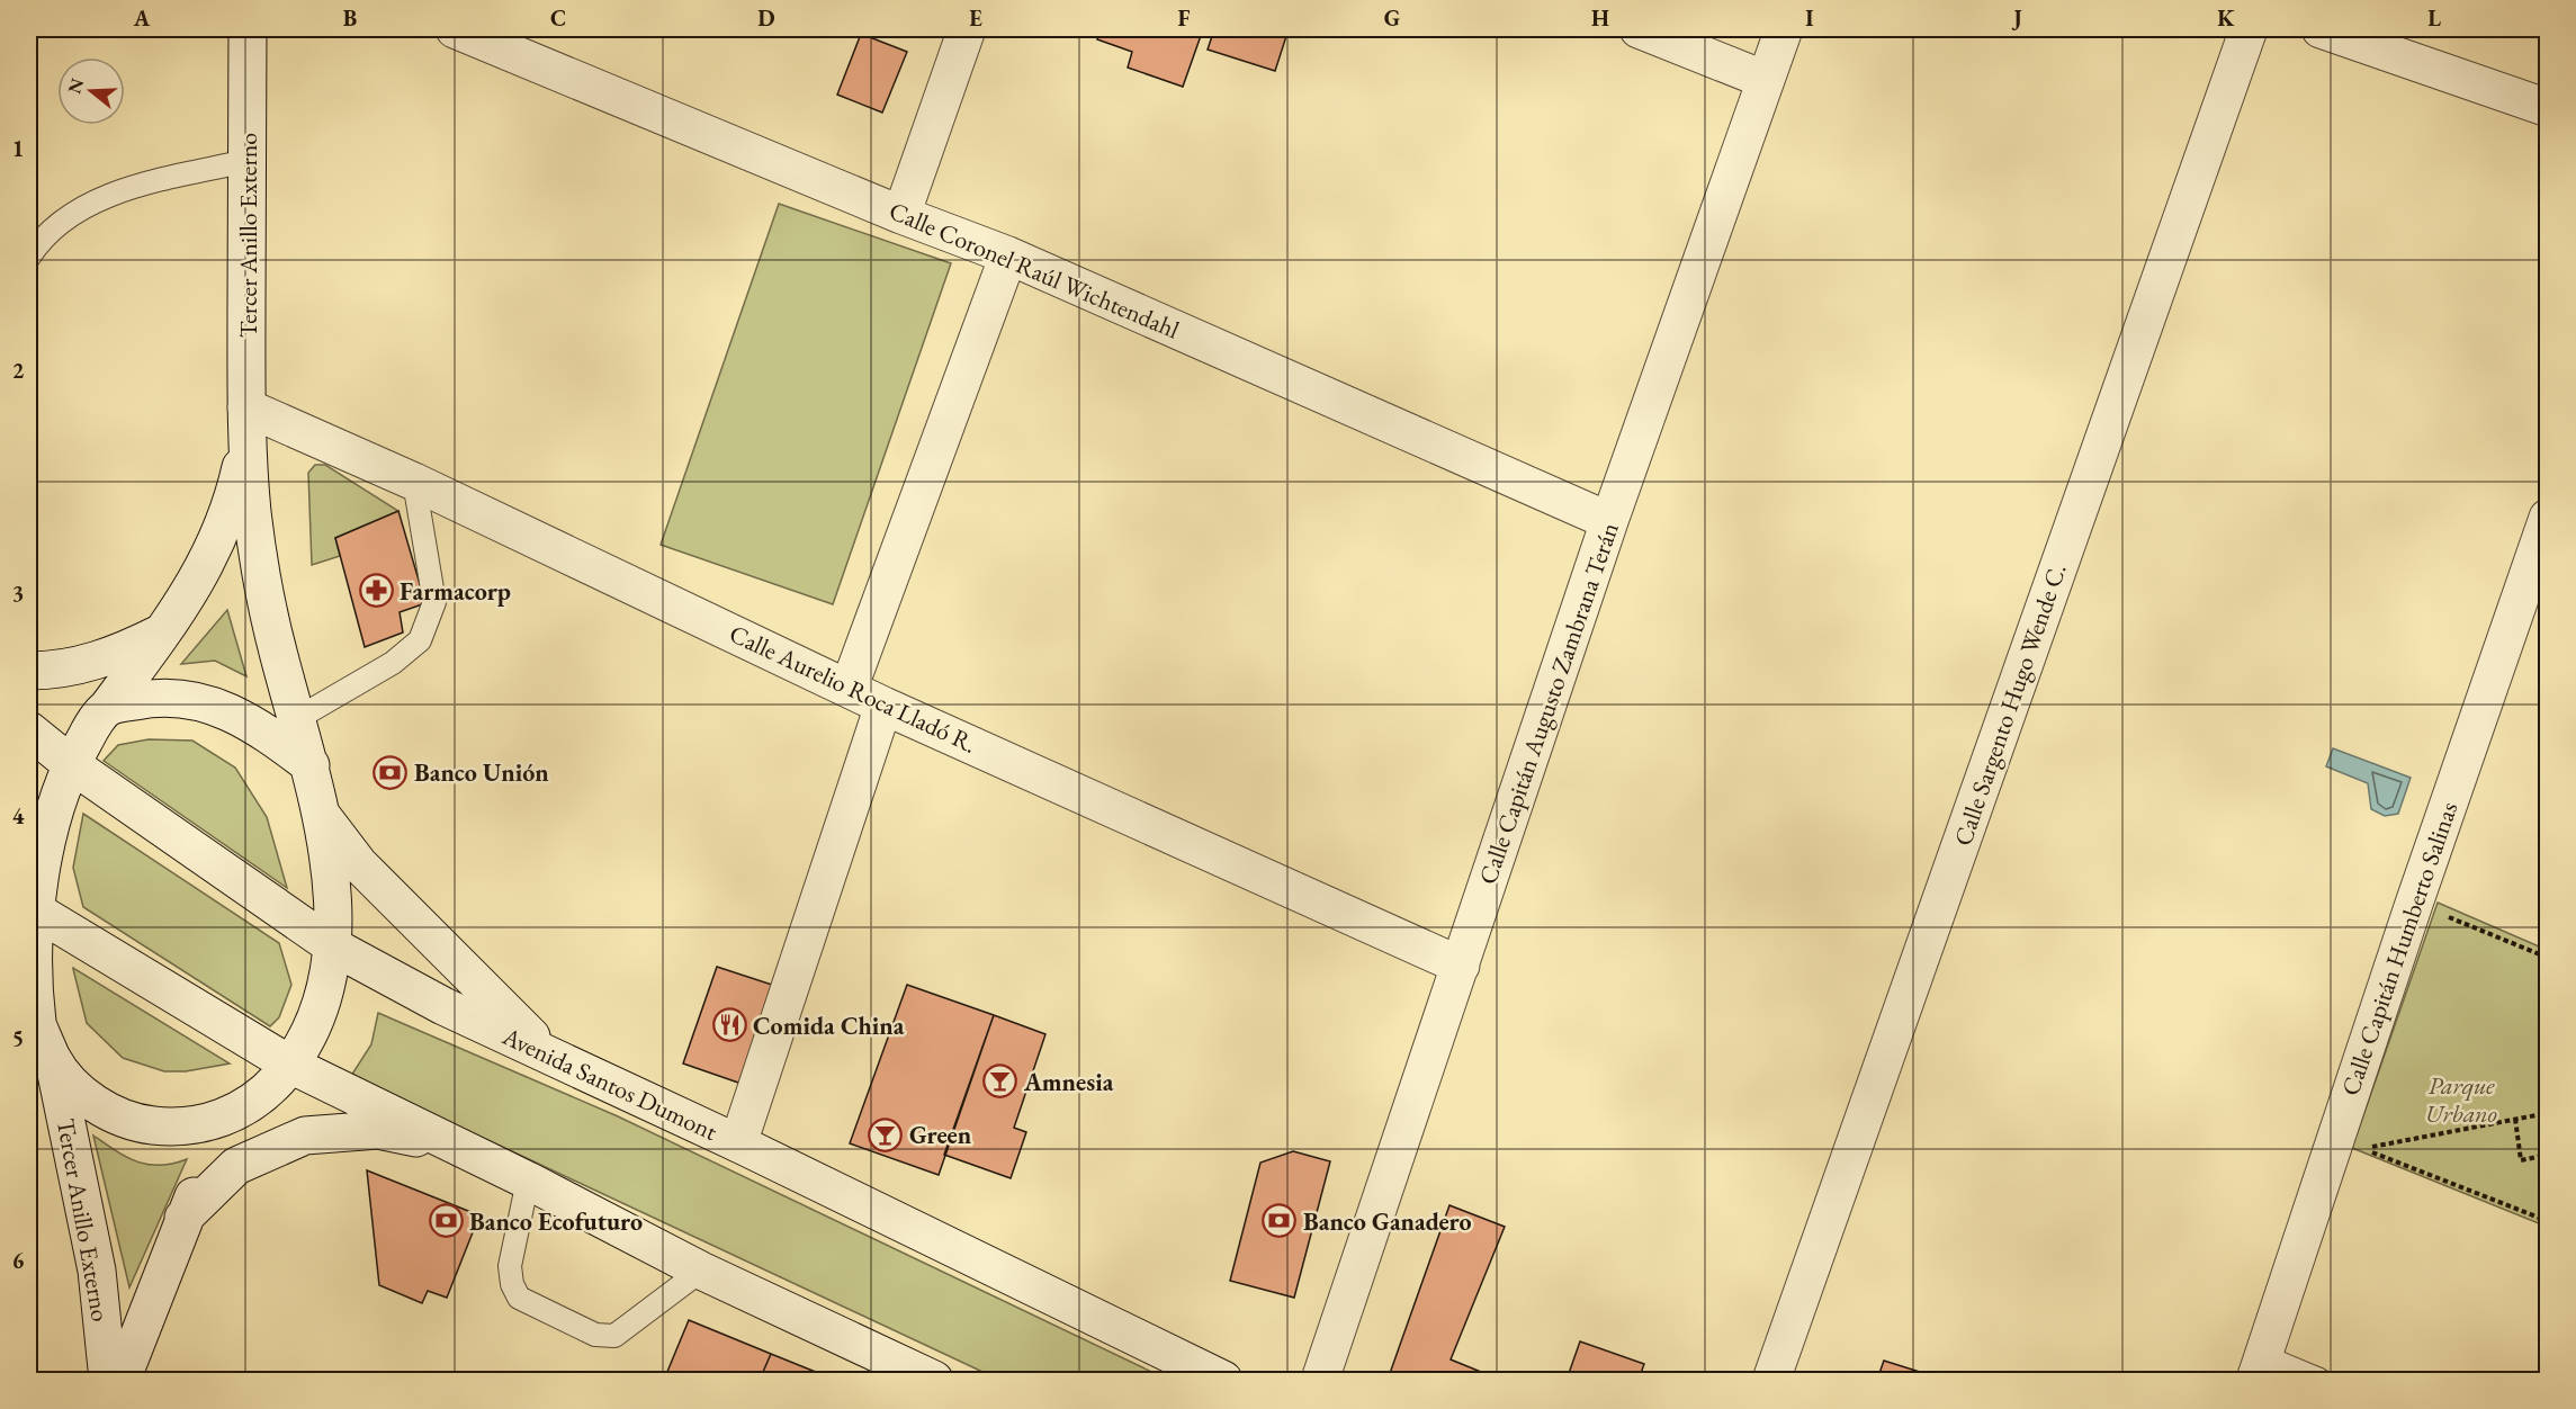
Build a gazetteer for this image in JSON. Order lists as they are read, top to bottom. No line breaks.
{"streets":{"street":["Tercer Anillo Externo","Calle Coronel Raúl Wichtendahl","Calle Aurelio Roca Lladó R.","Calle Capitán Augusto Zambrana Terán","Calle Sargento Hugo Wende C.","Calle Capitán Humberto Salinas","Avenida Santos Dumont"]},"crossings":[["Tercer Anillo Externo","Calle Aurelio Roca Lladó R."],["Tercer Anillo Externo","Avenida Santos Dumont"],["Calle Coronel Raúl Wichtendahl","Calle Capitán Augusto Zambrana Terán"],["Calle Aurelio Roca Lladó R.","Calle Capitán Augusto Zambrana Terán"]],"parks":["Parque Urbano"],"places":{"pharmacy":["Farmacorp"],"bank":["Banco Unión","Banco Ecofuturo","Banco Ganadero"],"restaurant":["Comida China"],"bar":["Amnesia","Green"]},"north":"left","grid":{"columns":["A","B","C","D","E","F","G","H","I","J","K","L"],"rows":["1","2","3","4","5","6"]}}
